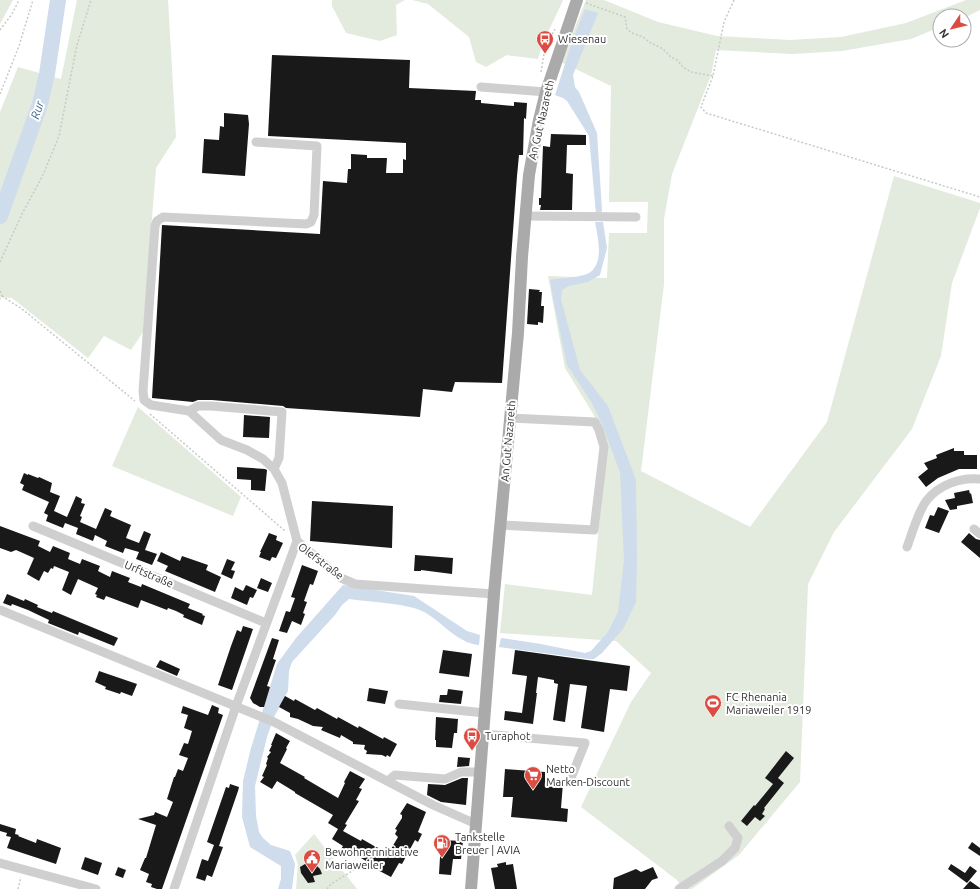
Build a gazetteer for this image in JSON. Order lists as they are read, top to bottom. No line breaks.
{"streets":{"main road":["An Gut Nazareth"],"street":["Olefstraße","Urftstraße"]},"crossings":[["An Gut Nazareth","Olefstraße"],["Olefstraße","Urftstraße"]],"water":["Rur"],"places":{"bus stop":["Wiesenau","Turaphot"],"sports":["FC Rhenania Mariaweiler 1919"],"supermarket":["Netto Marken-Discount"],"fuel station":["Tankstelle Breuer | AVIA"],"public building":["Bewohnerinitiative Mariaweiler"]},"north":"bottom left"}
